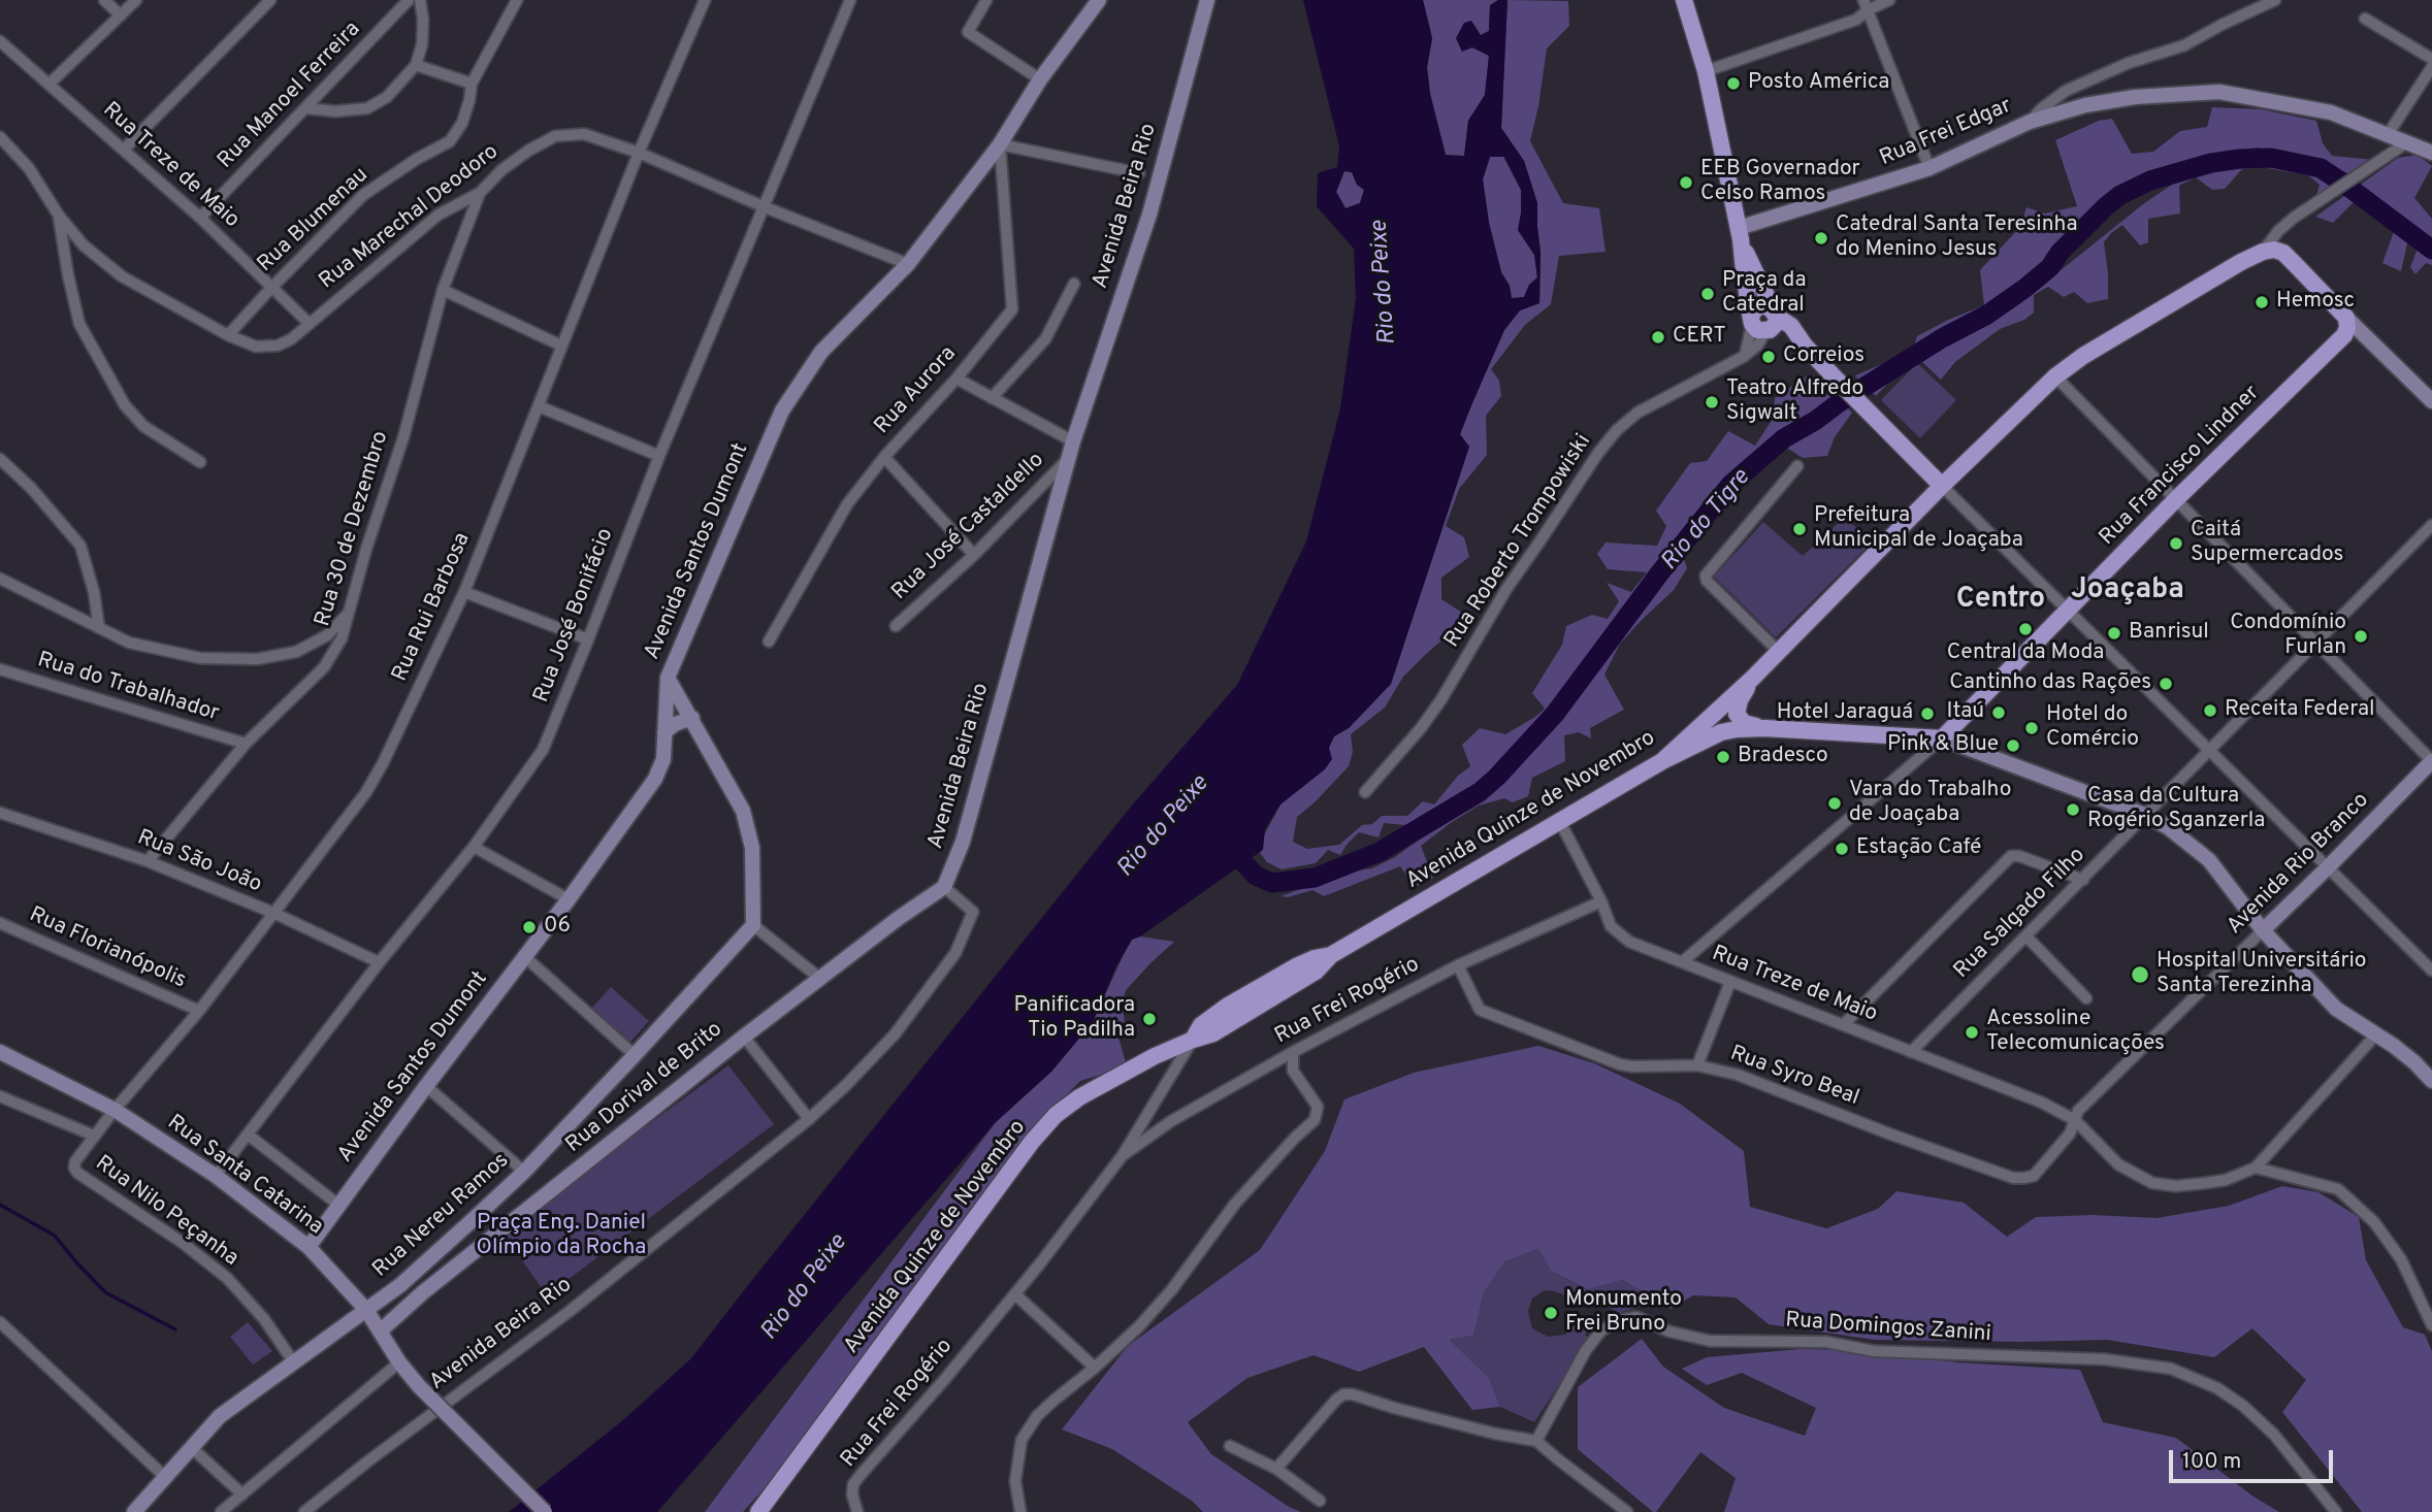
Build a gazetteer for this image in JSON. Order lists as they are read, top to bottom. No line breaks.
{"streets":{"main road":["Rua Francisco Lindner","Avenida Quinze de Novembro"],"street":["Rua Manoel Ferreira","Rua Frei Edgar","Rua Treze de Maio","Avenida Beira Rio","Rua Marechal Deodoro","Rua Blumenau","Rua Aurora","Rua José Castaldello","Rua 30 de Dezembro","Rua Roberto Trompowiski","Avenida Santos Dumont","Rua Rui Barbosa","Rua José Bonifácio","Rua do Trabalhador","Rua São João","Avenida Rio Branco","Rua Salgado Filho","Rua Florianópolis","Rua Frei Rogério","Rua Syro Beal","Rua Dorival de Brito","Rua Santa Catarina","Rua Nilo Peçanha","Rua Nereu Ramos","Rua Domingos Zanini"]},"crossings":[["Rua Manoel Ferreira","Rua Treze de Maio"],["Rua Treze de Maio","Rua Marechal Deodoro"],["Rua Treze de Maio","Rua Blumenau"],["Rua Treze de Maio","Rua Francisco Lindner"],["Rua Treze de Maio","Avenida Quinze de Novembro"],["Rua Treze de Maio","Avenida Rio Branco"],["Rua Treze de Maio","Rua Salgado Filho"],["Rua Treze de Maio","Rua Frei Rogério"],["Rua Treze de Maio","Rua Syro Beal"],["Avenida Beira Rio","Rua José Castaldello"],["Avenida Beira Rio","Rua Dorival de Brito"],["Rua Marechal Deodoro","Rua Blumenau"],["Rua Marechal Deodoro","Rua 30 de Dezembro"],["Rua Marechal Deodoro","Avenida Santos Dumont"],["Rua Marechal Deodoro","Rua Rui Barbosa"],["Rua Marechal Deodoro","Rua José Bonifácio"],["Rua Aurora","Avenida Santos Dumont"],["Rua 30 de Dezembro","Rua do Trabalhador"],["Rua 30 de Dezembro","Rua São João"],["Avenida Santos Dumont","Rua Santa Catarina"],["Rua Rui Barbosa","Rua São João"],["Rua Rui Barbosa","Rua Florianópolis"],["Rua Rui Barbosa","Rua Santa Catarina"],["Rua Rui Barbosa","Rua Nilo Peçanha"],["Rua José Bonifácio","Rua São João"],["Rua José Bonifácio","Rua Santa Catarina"],["Avenida Quinze de Novembro","Rua Frei Rogério"],["Avenida Rio Branco","Rua Syro Beal"],["Rua Frei Rogério","Rua Syro Beal"],["Rua Dorival de Brito","Rua Santa Catarina"],["Rua Santa Catarina","Rua Nereu Ramos"],["Rua Nilo Peçanha","Rua Nereu Ramos"]],"districts":["Joaçaba","Centro"],"water":["Rio do Peixe","Rio do Tigre"],"parks":["Praça Eng. Daniel Olímpio da Rocha"],"places":["Posto América","EEB Governador Celso Ramos","Catedral Santa Teresinha do Menino Jesus","Praça da Catedral","Hemosc","CERT","Correios","Teatro Alfredo Sigwalt","Prefeitura Municipal de Joaçaba","Caitá Supermercados","Central da Moda","Banrisul","Condomínio Furlan","Cantinho das Rações","Receita Federal","Itaú","Hotel Jaraguá","Hotel do Comércio","Pink & Blue","Bradesco","Vara do Trabalho de Joaçaba","Casa da Cultura Rogério Sganzerla","Estação Café","06","Hospital Universitário Santa Terezinha","Panificadora Tio Padilha","Acessoline Telecomunicações","Monumento Frei Bruno"],"scale_bar":"100 m"}
